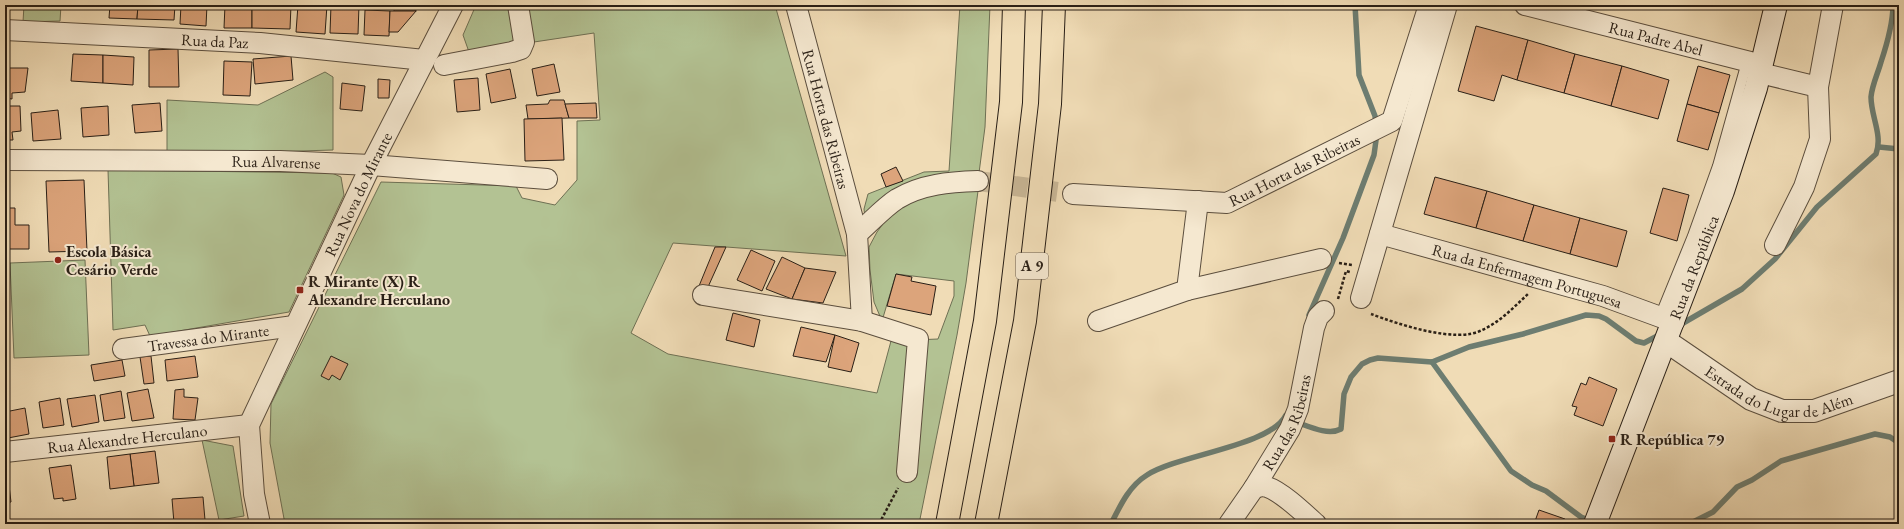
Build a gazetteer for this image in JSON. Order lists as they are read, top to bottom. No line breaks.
{"streets":{"highway":["A 9"],"main road":["Rua da República","Estrada do Lugar de Além"],"street":["Rua Padre Abel","Rua da Paz","Rua Horta das Ribeiras","Rua Alvarense","Rua Nova do Mirante","Rua da Enfermagem Portuguesa","Travessa do Mirante","Rua das Ribeiras","Rua Alexandre Herculano"]},"crossings":[["Rua Padre Abel","Rua da República"],["Rua da Paz","Rua Nova do Mirante"],["Rua Alvarense","Rua Nova do Mirante"],["Rua Nova do Mirante","Travessa do Mirante"],["Rua Nova do Mirante","Rua Alexandre Herculano"],["Rua da República","Rua da Enfermagem Portuguesa"],["Rua da República","Estrada do Lugar de Além"],["Rua da Enfermagem Portuguesa","Estrada do Lugar de Além"]],"places":{"other":["Escola Básica Cesário Verde"],"transit":["R Mirante (X) R Alexandre Herculano","R República 79"]}}
